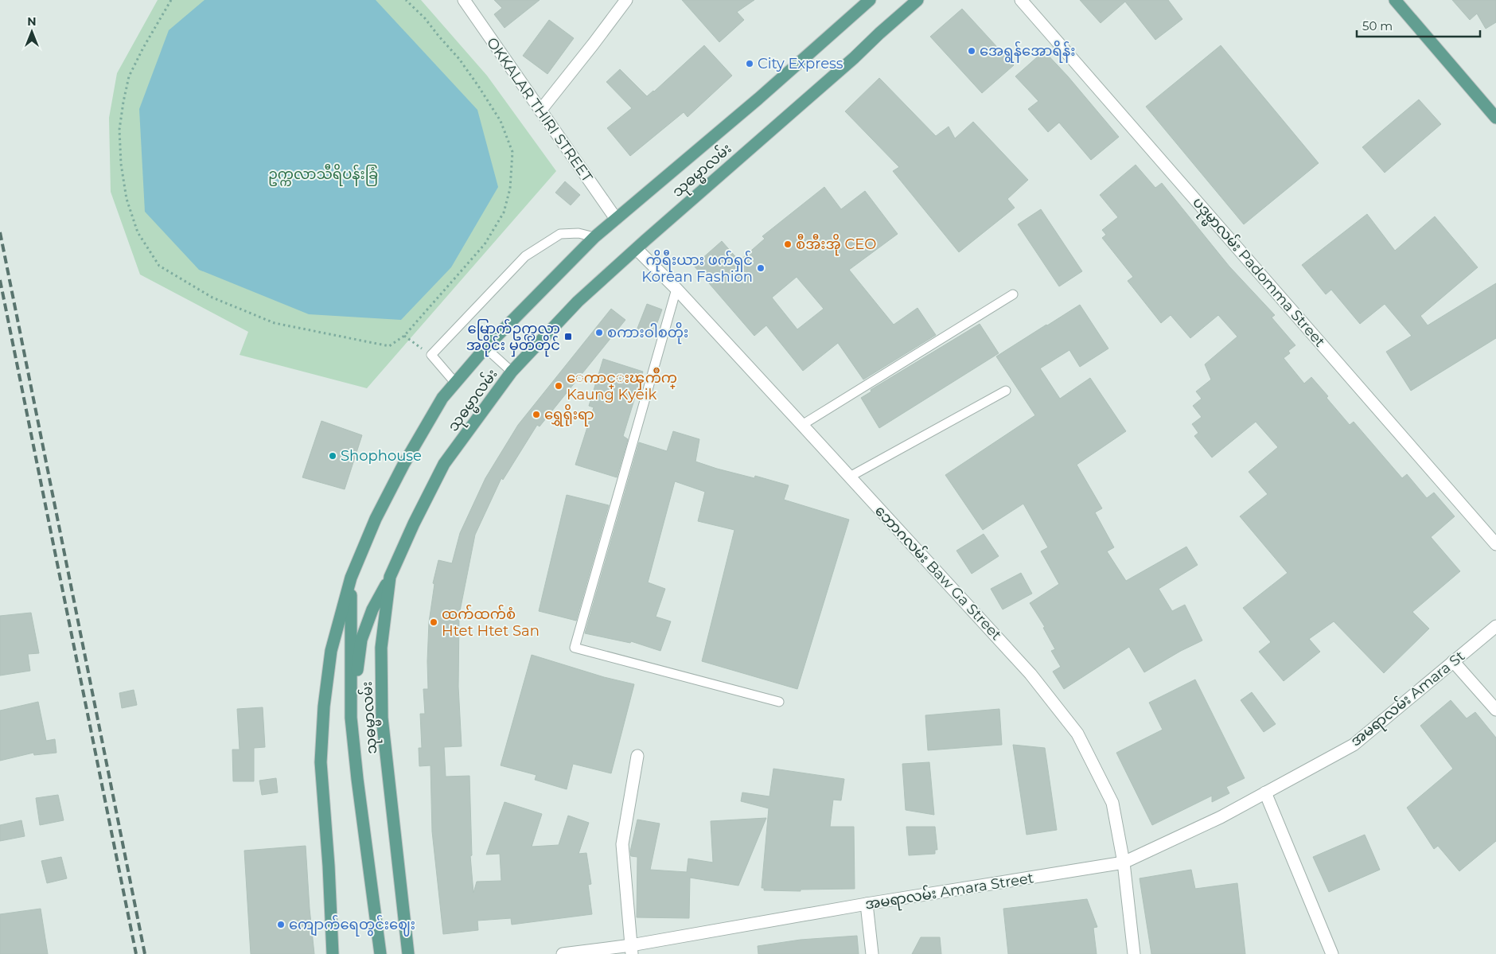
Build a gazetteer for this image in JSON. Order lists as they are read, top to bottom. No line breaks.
{"streets":{"main road":["သုဓမ္မာလမ်း"],"street":["OKKALAR THIRI STREET","ပဒုမ္မာလမ်း Padomma Street","ဘောဂလမ်း Baw Ga Street","အမရာလမ်း Amara St","အမရာလမ်း Amara Street"]},"crossings":[["OKKALAR THIRI STREET","သုဓမ္မာလမ်း"],["သုဓမ္မာလမ်း","ဘောဂလမ်း Baw Ga Street"],["ဘောဂလမ်း Baw Ga Street","အမရာလမ်း Amara Street"],["အမရာလမ်း Amara St","အမရာလမ်း Amara Street"]],"parks":["ဥက္ကလာသီရိပန်းခြံ"],"places":{"other":["အေရွန်အောရိန်း","City Express","စီအီးအို CEO","ကိုရီးယား ဖက်ရှင် Korean Fashion","စကားဝါစတိုး","ေကာင္းၾကိဳက္ Kaung Kyeik","ရွှေရိုးရာ","Shophouse","ထက်ထက်စံ Htet Htet San","ကျောက်ရေတွင်းဈေး"],"transit":["မြောက်ဥက္ကလာ အဝိုင်း မှတ်တိုင်"]},"scale_bar":"50 m","north":"top"}
